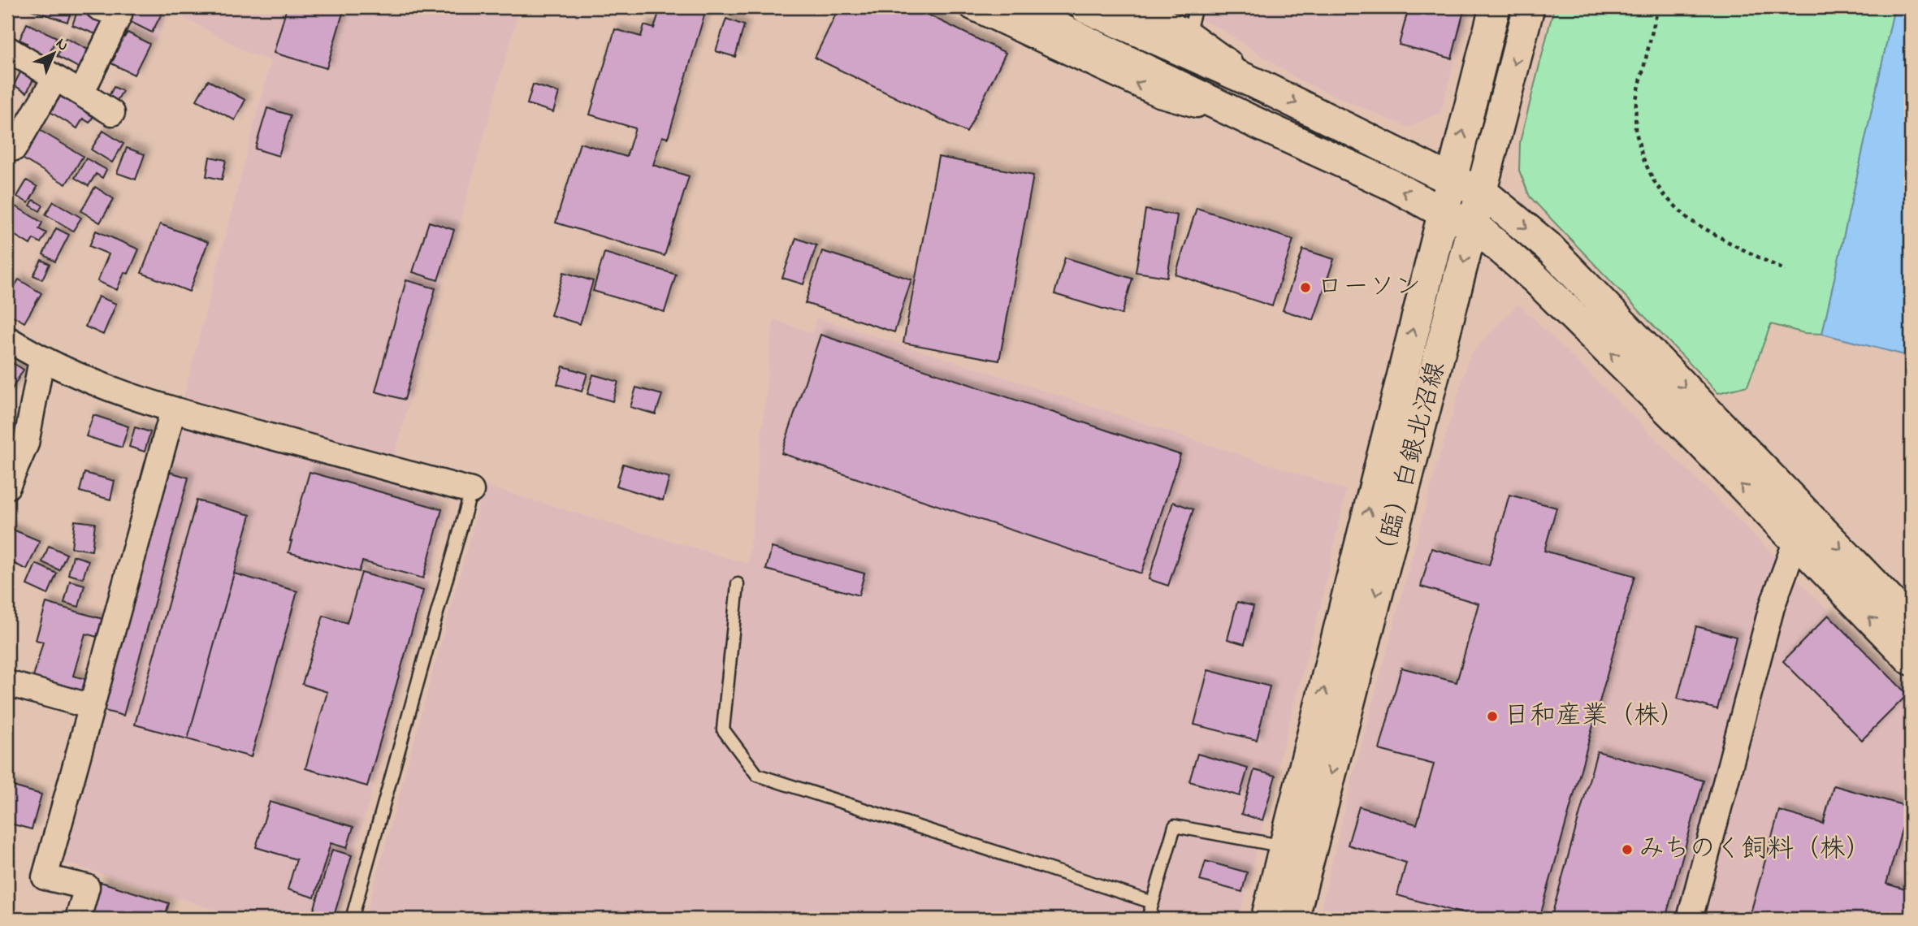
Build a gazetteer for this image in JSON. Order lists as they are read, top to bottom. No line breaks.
{"streets":{"street":["（臨）白銀北沼線"]},"places":["ローソン","日和産業（株）","みちのく飼料（株）"],"north":"top right"}
